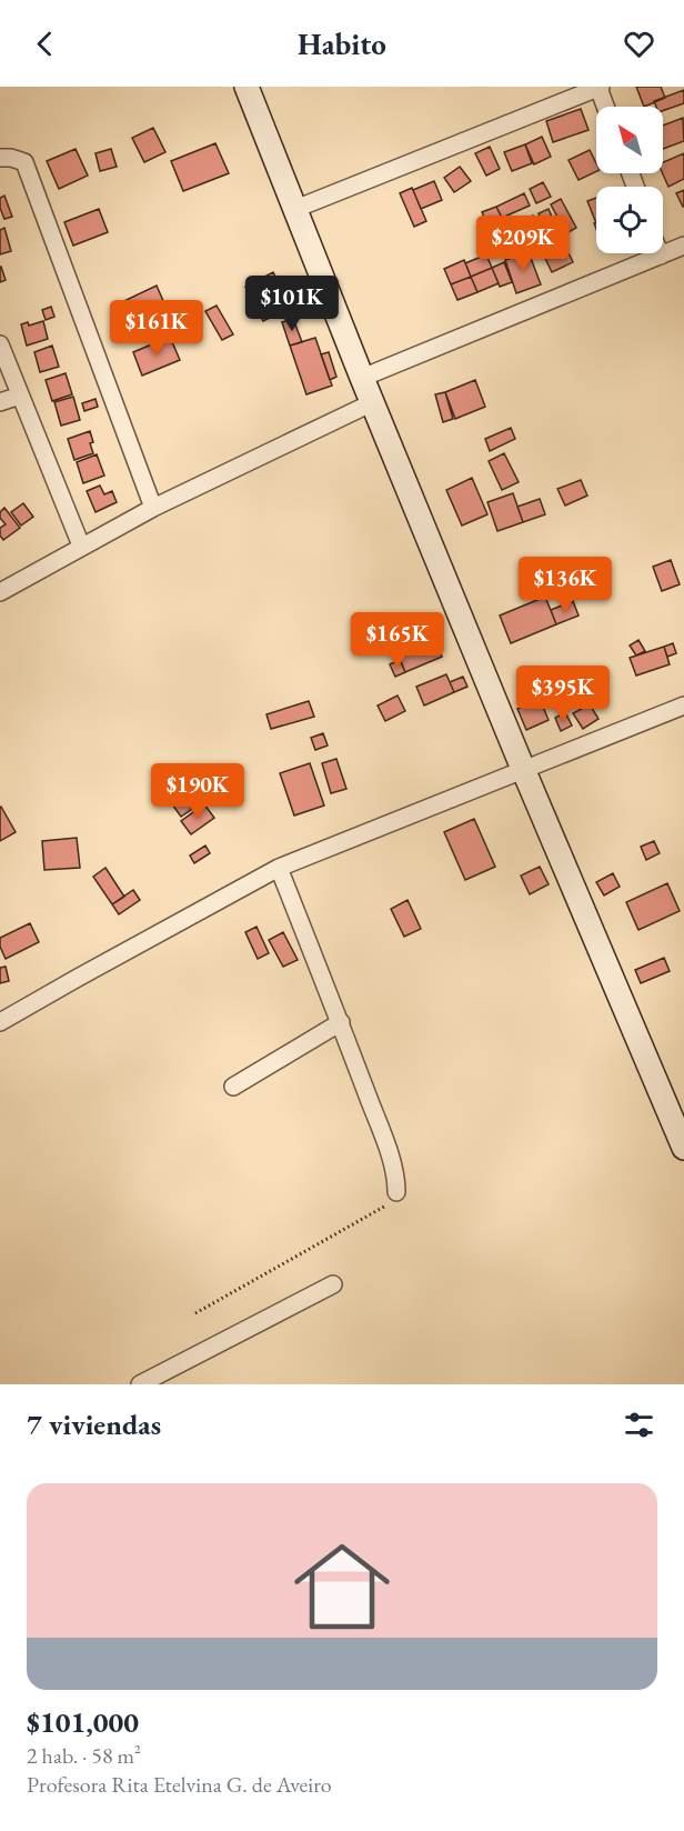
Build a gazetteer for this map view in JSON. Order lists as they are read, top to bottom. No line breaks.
{"north":"top left","page":{"header":"Habito","price":["$209K","$101K","$161K","$136K","$165K","$395K","$190K"],"heading":"7 viviendas","list":[{"name":"$101,000","note":"2 hab. · 58 m² · Profesora Rita Etelvina G. de Aveiro"}]}}
